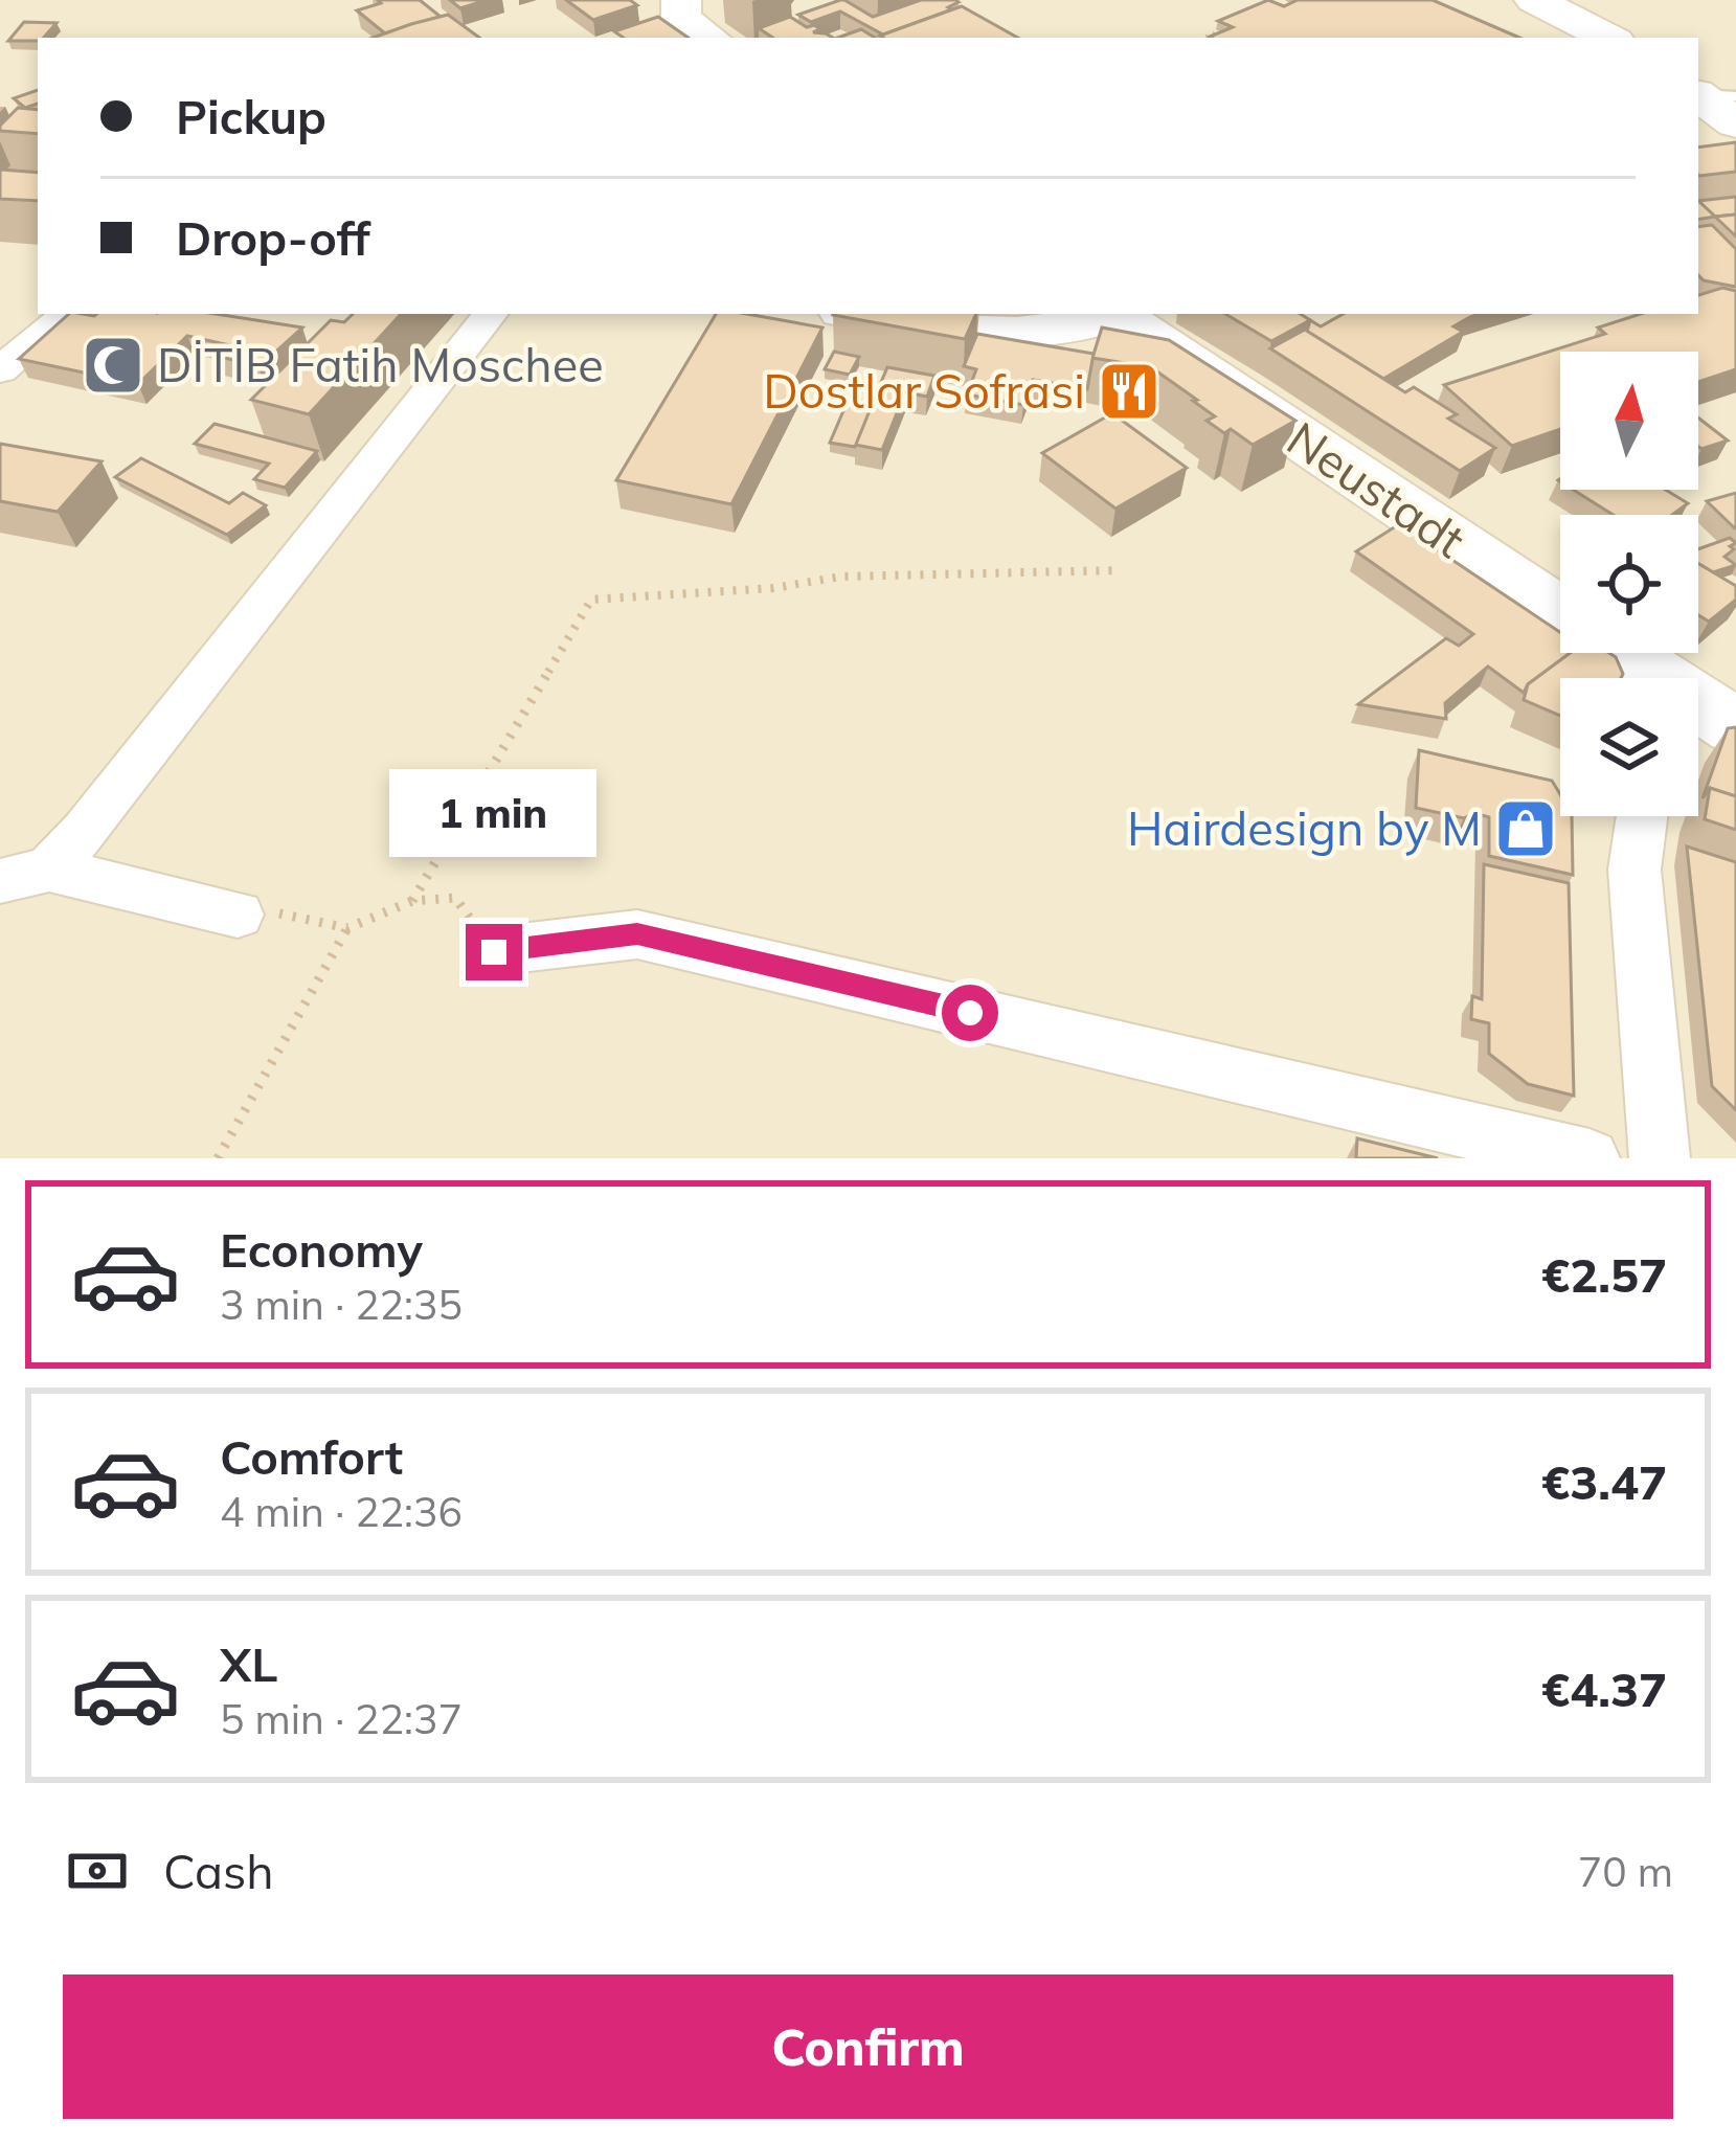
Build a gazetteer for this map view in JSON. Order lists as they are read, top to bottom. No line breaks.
{"streets":{"street":["Neustadt"]},"places":{"mosque":["DİTİB Fatih Moschee"],"restaurant":["Dostlar Sofrasi"],"shop":["Hairdesign by M"]},"north":"top","page":{"banner":["Pickup","Drop-off"],"bubble":"1 min","list":[{"name":"Economy","note":"3 min · 22:35","value":"€2.57"},{"name":"Comfort","note":"4 min · 22:36","value":"€3.47"},{"name":"XL","note":"5 min · 22:37","value":"€4.37"}],"pay":["Cash","70 m"],"buttons":"Confirm"}}
